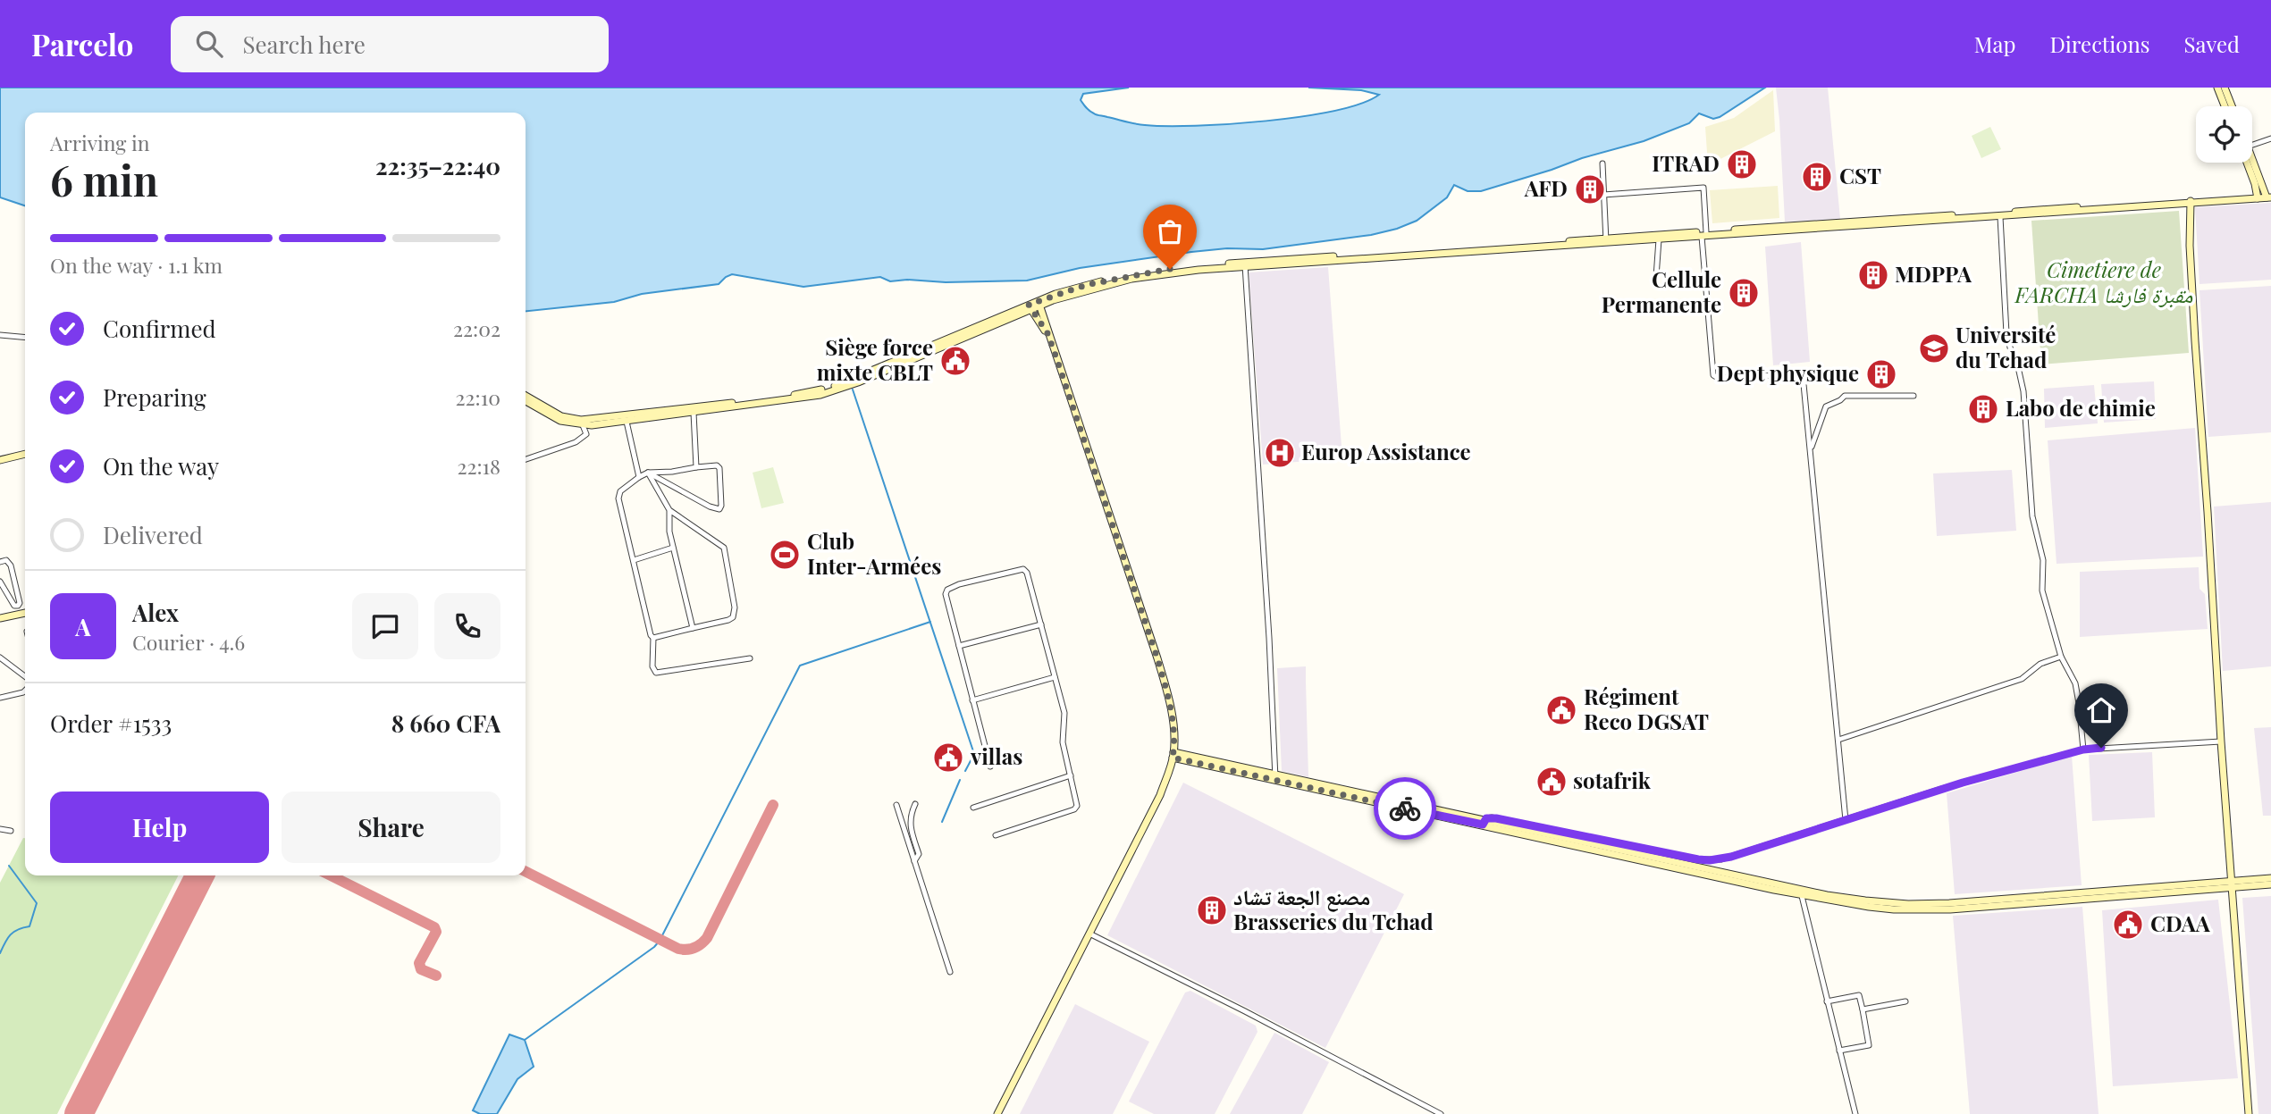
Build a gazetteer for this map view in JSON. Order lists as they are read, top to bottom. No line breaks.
{"parks":["Cimetiere de FARCHA مقبرة فارشا"],"places":{"building":["ITRAD","CST","AFD","MDPPA","Cellule Permanente","Dept physique","Labo de chimie","مصنع الجعة تشاد Brasseries du Tchad"],"school or university":["Université du Tchad"],"public building":["Siège force mixte CBLT","Régiment Reco DGSAT","villas","sotafrik","CDAA"],"hospital":["Europ Assistance"],"sports":["Club Inter-Armées"]},"page":{"header":"Parcelo","search":"Search here","nav":["Map","Directions","Saved"],"heading":["6 min","Arriving in","22:35–22:40"],"panel":["Alex","Courier · 4.6","Order #1533","8 660 CFA"],"bar":"On the way · 1.1 km","list":[["Confirmed","22:02"],["Preparing","22:10"],["On the way","22:18"],"Delivered"],"round":"A","buttons":["Help","Share"]}}
